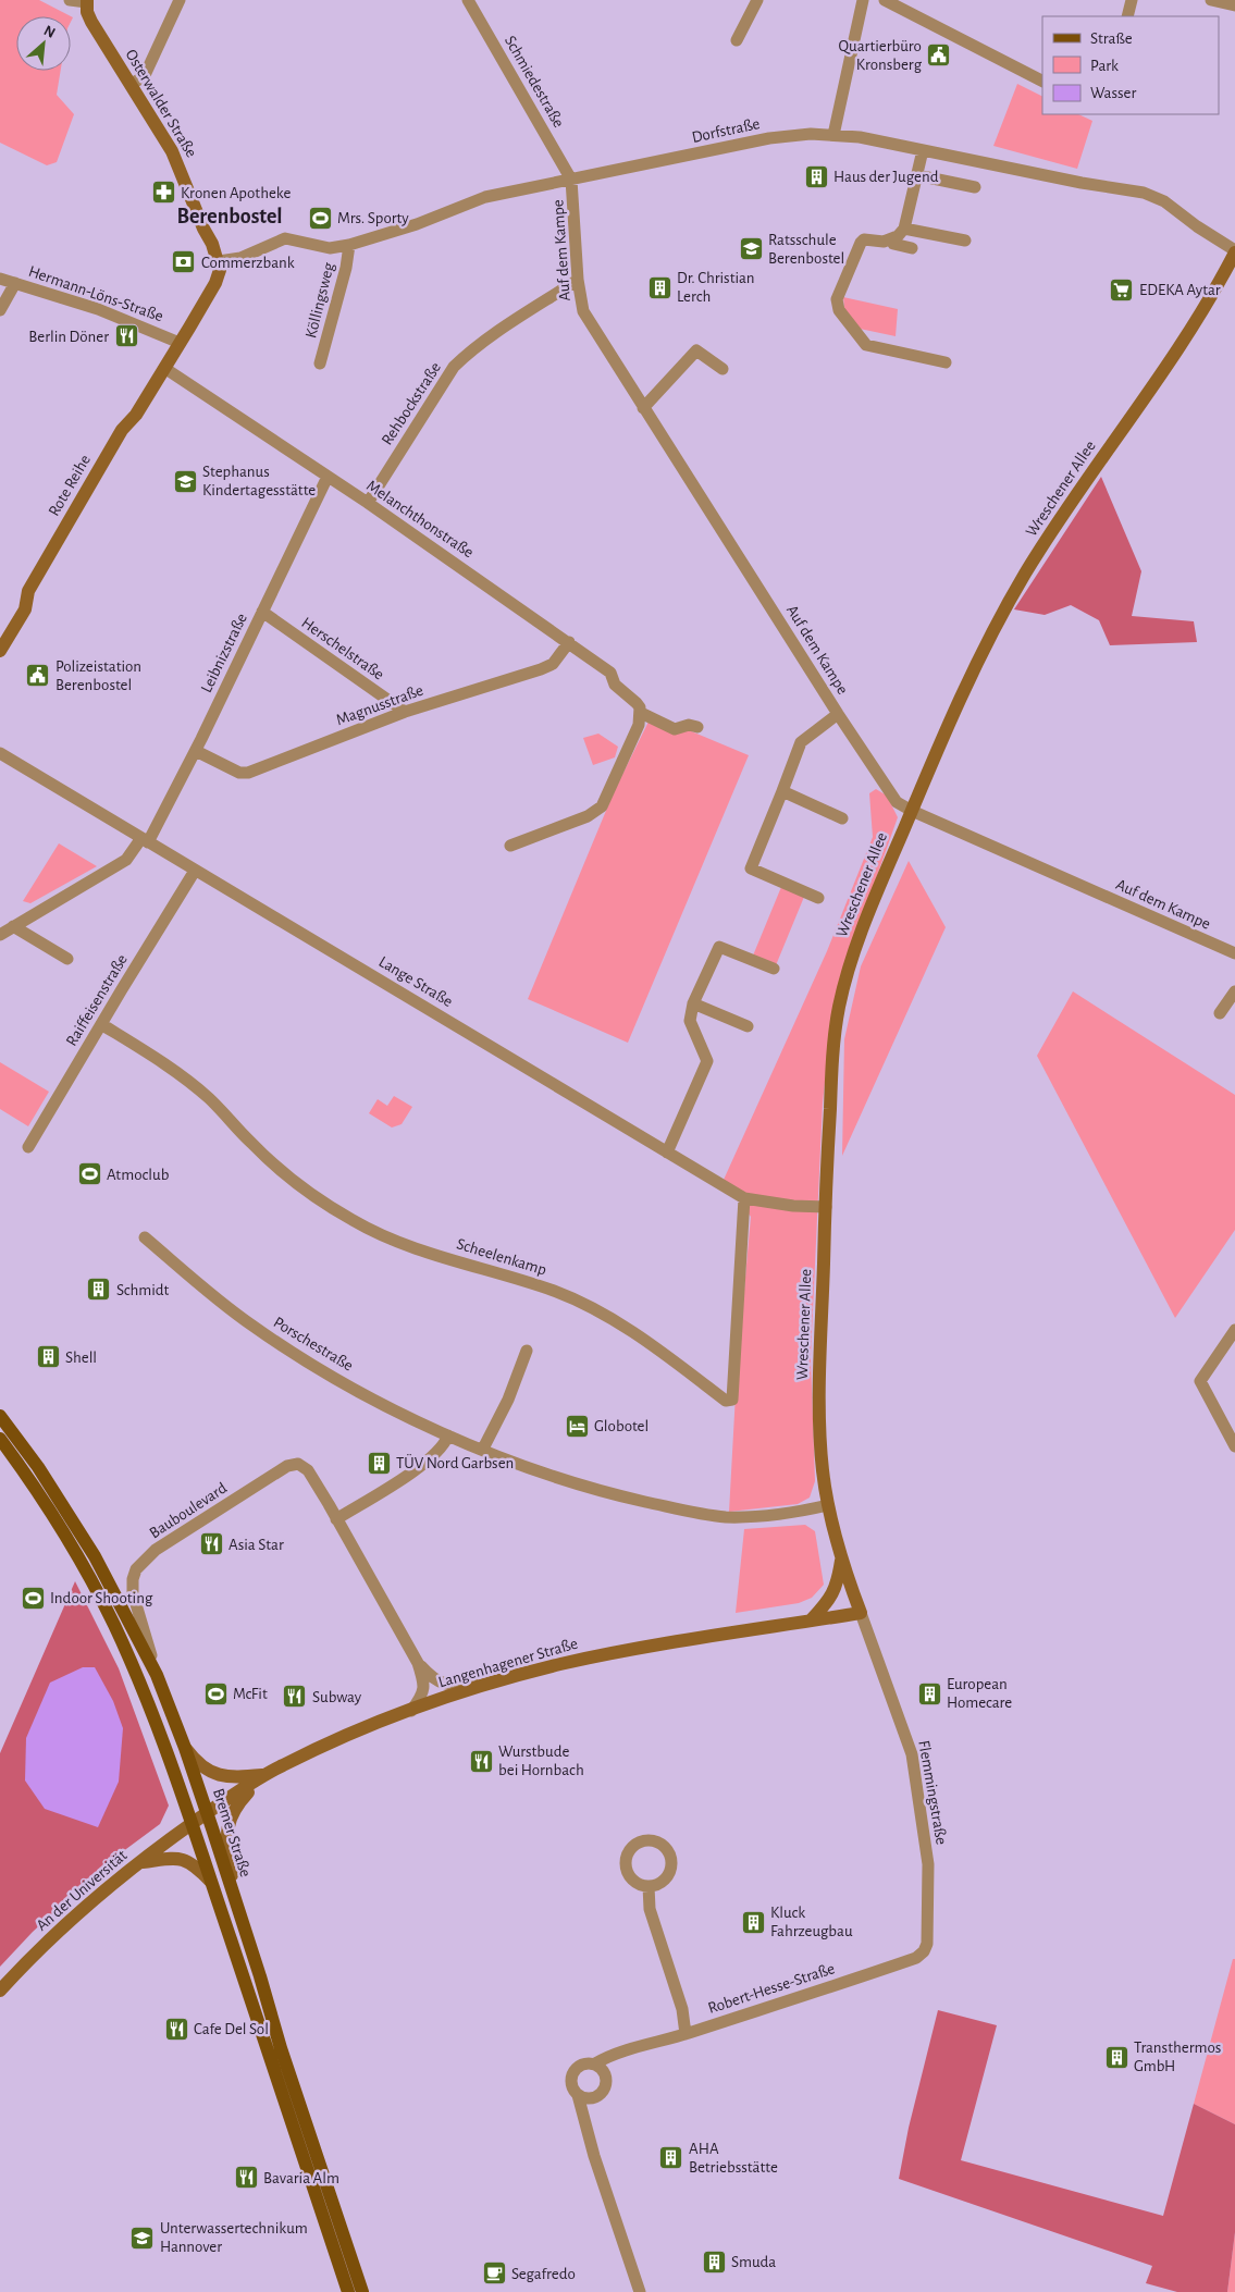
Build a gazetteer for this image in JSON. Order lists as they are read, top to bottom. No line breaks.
{"streets":{"main road":["Bremer Straße"],"street":["Schmiedestraße","Osterwalder Straße","Dorfstraße","Auf dem Kampe","Hermann-Löns-Straße","Köllingsweg","Rehbockstraße","Rote Reihe","Wreschener Allee","Melanchthonstraße","Herschelstraße","Leibnizstraße","Magnusstraße","Lange Straße","Raiffeisenstraße","Scheelenkamp","Porschestraße","Bauboulevard","Langenhagener Straße","Flemmingstraße","An der Universität","Robert-Hesse-Straße"]},"crossings":[["Schmiedestraße","Dorfstraße"],["Schmiedestraße","Auf dem Kampe"],["Osterwalder Straße","Dorfstraße"],["Dorfstraße","Auf dem Kampe"],["Dorfstraße","Köllingsweg"],["Dorfstraße","Wreschener Allee"],["Auf dem Kampe","Rehbockstraße"],["Auf dem Kampe","Wreschener Allee"],["Hermann-Löns-Straße","Rote Reihe"],["Rehbockstraße","Melanchthonstraße"],["Rote Reihe","Melanchthonstraße"],["Wreschener Allee","Lange Straße"],["Wreschener Allee","Porschestraße"],["Wreschener Allee","Langenhagener Straße"],["Wreschener Allee","Flemmingstraße"],["Melanchthonstraße","Leibnizstraße"],["Melanchthonstraße","Magnusstraße"],["Herschelstraße","Leibnizstraße"],["Herschelstraße","Magnusstraße"],["Leibnizstraße","Magnusstraße"],["Leibnizstraße","Lange Straße"],["Lange Straße","Raiffeisenstraße"],["Lange Straße","Scheelenkamp"],["Raiffeisenstraße","Scheelenkamp"],["Bauboulevard","Langenhagener Straße"],["Bauboulevard","Bremer Straße"],["Langenhagener Straße","Flemmingstraße"],["Langenhagener Straße","Bremer Straße"],["Langenhagener Straße","An der Universität"],["Flemmingstraße","Robert-Hesse-Straße"]],"districts":["Berenbostel"],"places":{"public building":["Quartierbüro Kronsberg","Polizeistation Berenbostel"],"building":["Haus der Jugend","Dr. Christian Lerch","Schmidt","Shell","TÜV Nord Garbsen","European Homecare","Kluck Fahrzeugbau","Transthermos GmbH","AHA Betriebsstätte","Smuda"],"pharmacy":["Kronen Apotheke"],"sports":["Mrs. Sporty","Atmoclub","Indoor Shooting","McFit"],"school or university":["Ratsschule Berenbostel","Stephanus Kindertagesstätte","Unterwassertechnikum Hannover"],"bank":["Commerzbank"],"supermarket":["EDEKA Aytar"],"restaurant":["Berlin Döner","Asia Star","Subway","Wurstbude bei Hornbach","Cafe Del Sol","Bavaria Alm"],"hotel":["Globotel"],"cafe":["Segafredo"]},"legend":["Straße","Park","Wasser"],"north":"top right"}
